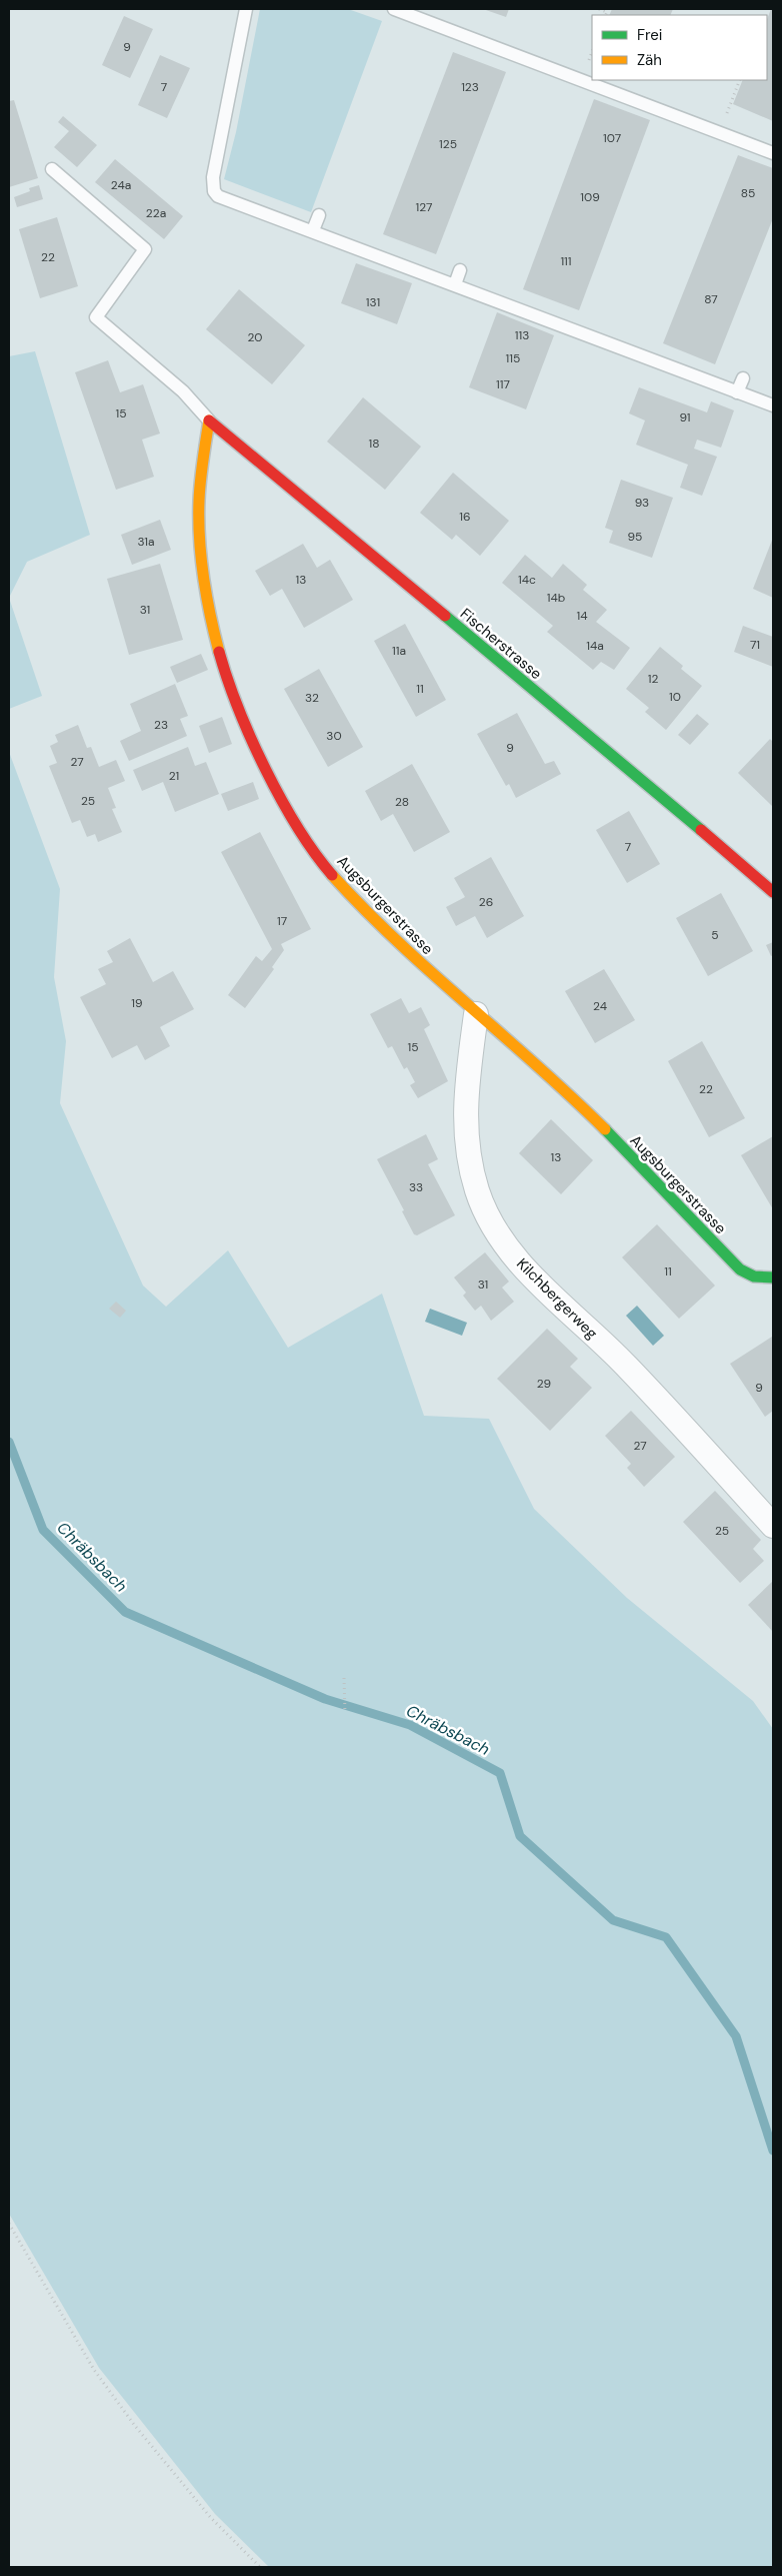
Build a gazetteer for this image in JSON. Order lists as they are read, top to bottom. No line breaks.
{"streets":{"street":["Fischerstrasse","Augsburgerstrasse","Kilchbergerweg"]},"crossings":[["Fischerstrasse","Augsburgerstrasse"],["Augsburgerstrasse","Kilchbergerweg"]],"water":["Chräbsbach"],"house_numbers":["9","7","123","107","125","24a","85","109","127","22a","22","111","87","131","113","20","115","117","15","91","18","93","16","95","31a","13","14c","14b","31","14","71","14a","11a","12","11","10","32","23","30","9","27","21","25","28","7","26","17","5","19","24","15","22","13","33","11","31","29","9","27","25"],"legend":["Frei","Zäh"]}
